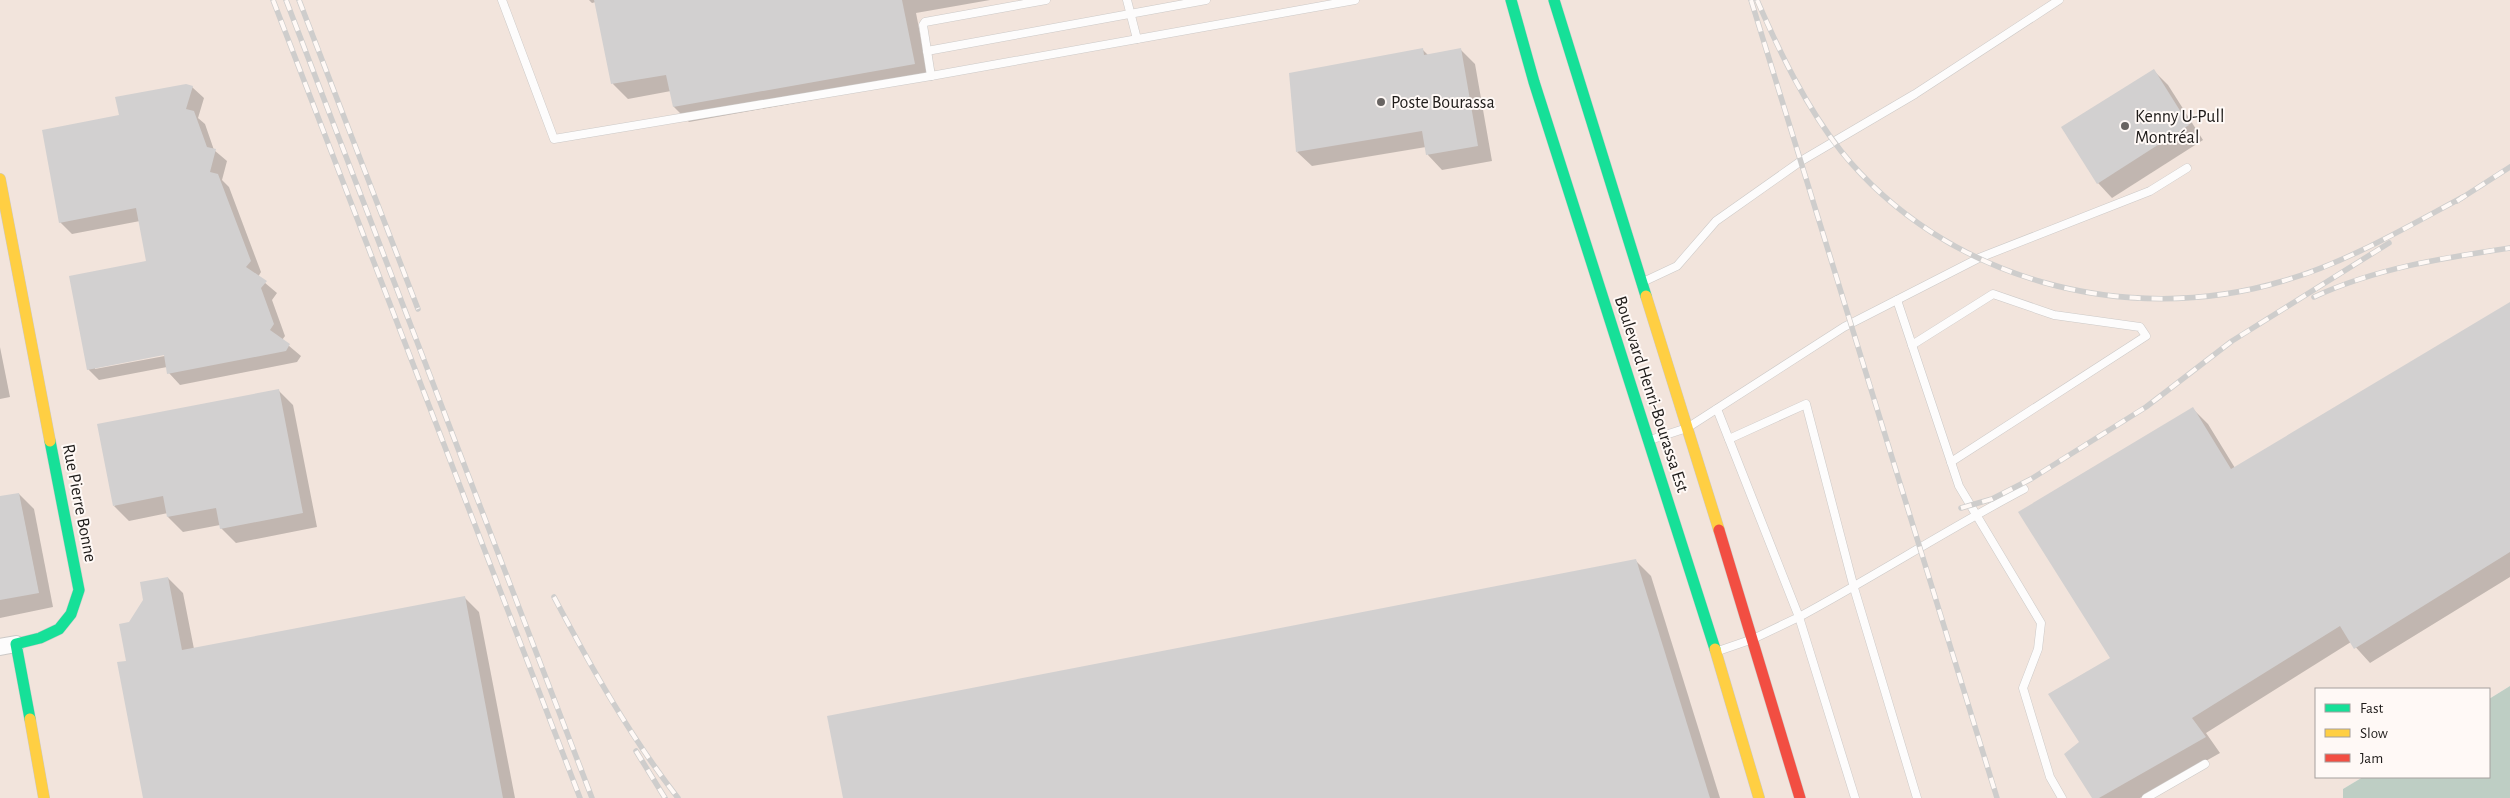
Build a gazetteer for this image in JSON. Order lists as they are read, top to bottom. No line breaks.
{"streets":{"main road":["Boulevard Henri-Bourassa Est","Rue Pierre Bonne"]},"places":["Poste Bourassa","Kenny U-Pull Montréal"],"legend":["Fast","Slow","Jam"]}
